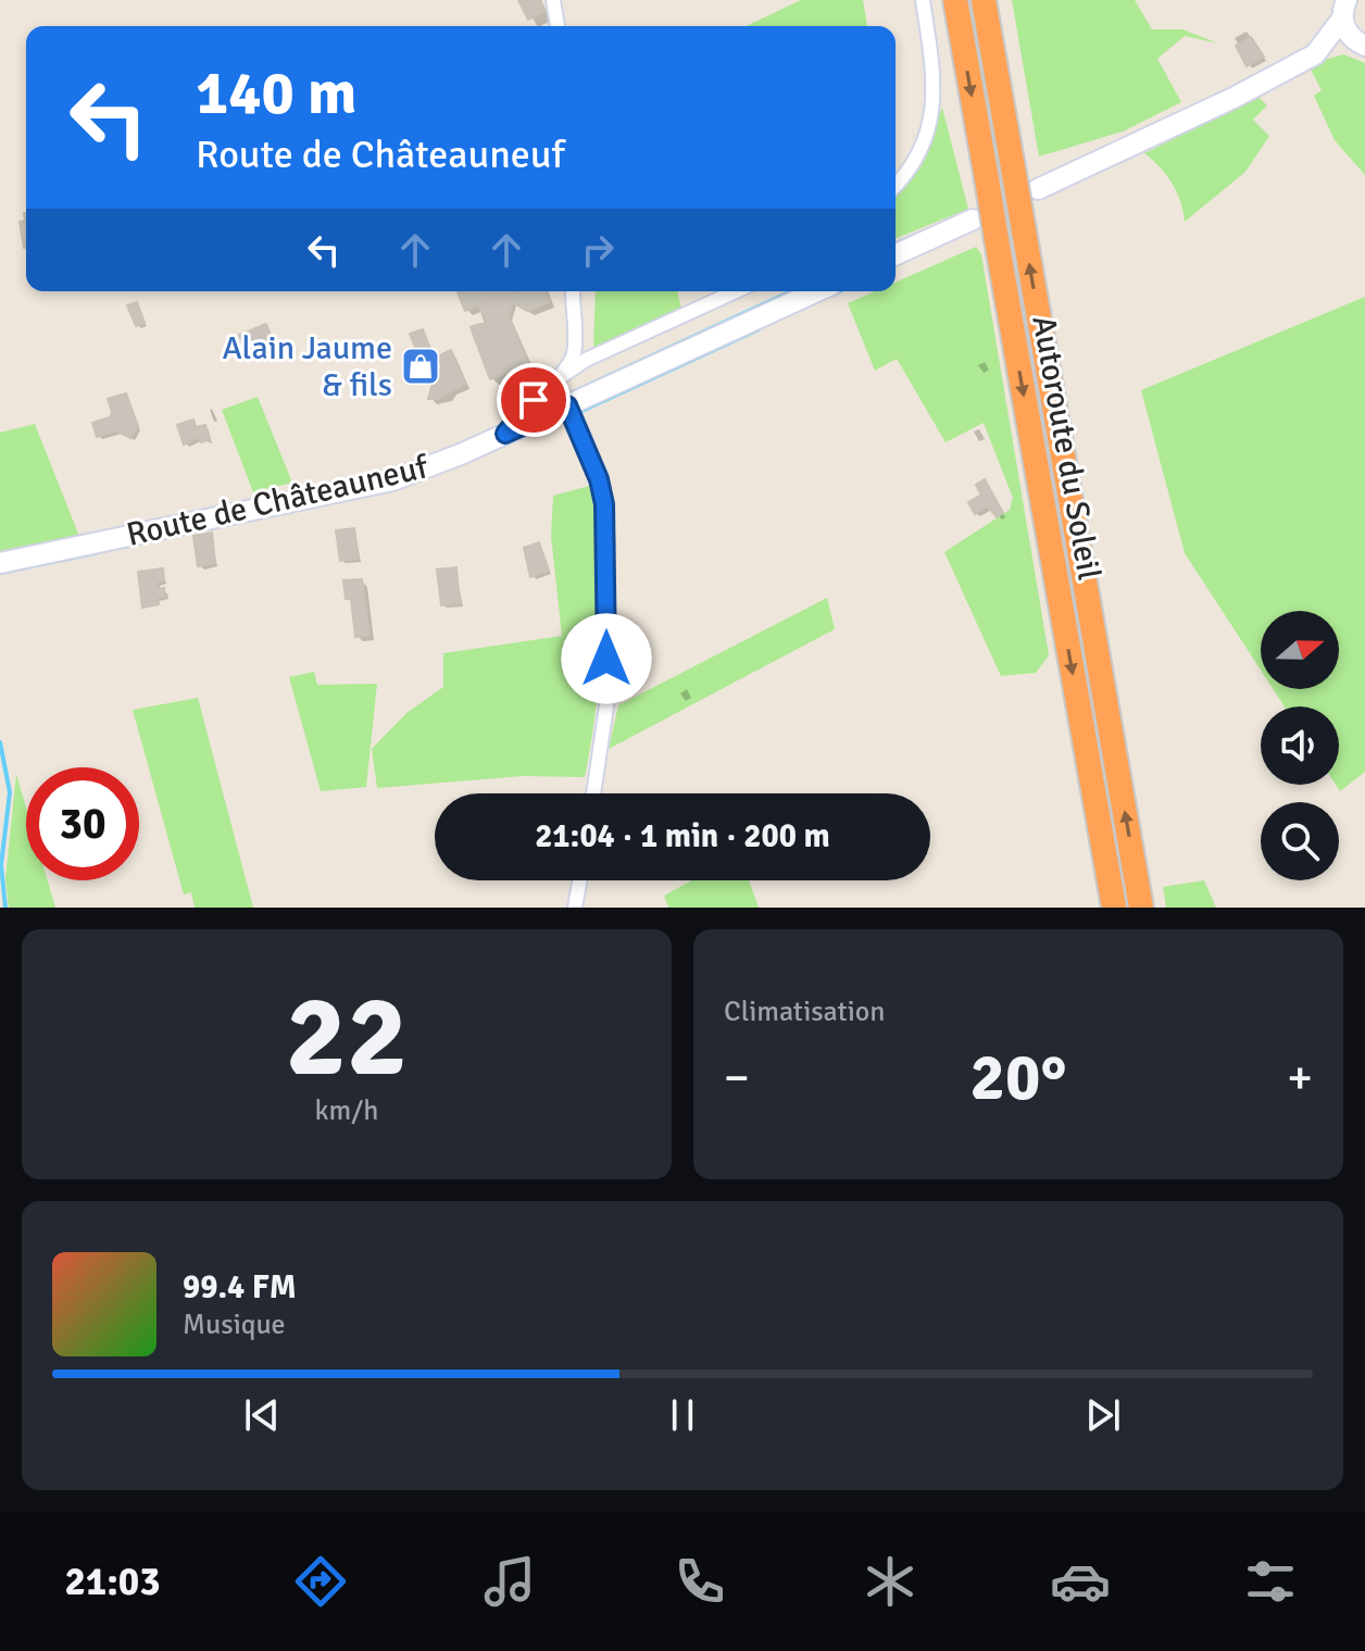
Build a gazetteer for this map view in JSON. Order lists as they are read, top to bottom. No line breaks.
{"streets":{"highway":["Autoroute du Soleil"],"main road":["Route de Châteauneuf"]},"places":{"shop":["Alain Jaume & fils"]},"north":"right","page":{"turn":["140 m","Route de Châteauneuf"],"limit":"30","trip":"21:04 · 1 min · 200 m","tile":[["22","km/h"],"Climatisation"],"heat":["−","20°","+"],"song":["99.4 FM","Musique"],"tabs":"21:03"}}
